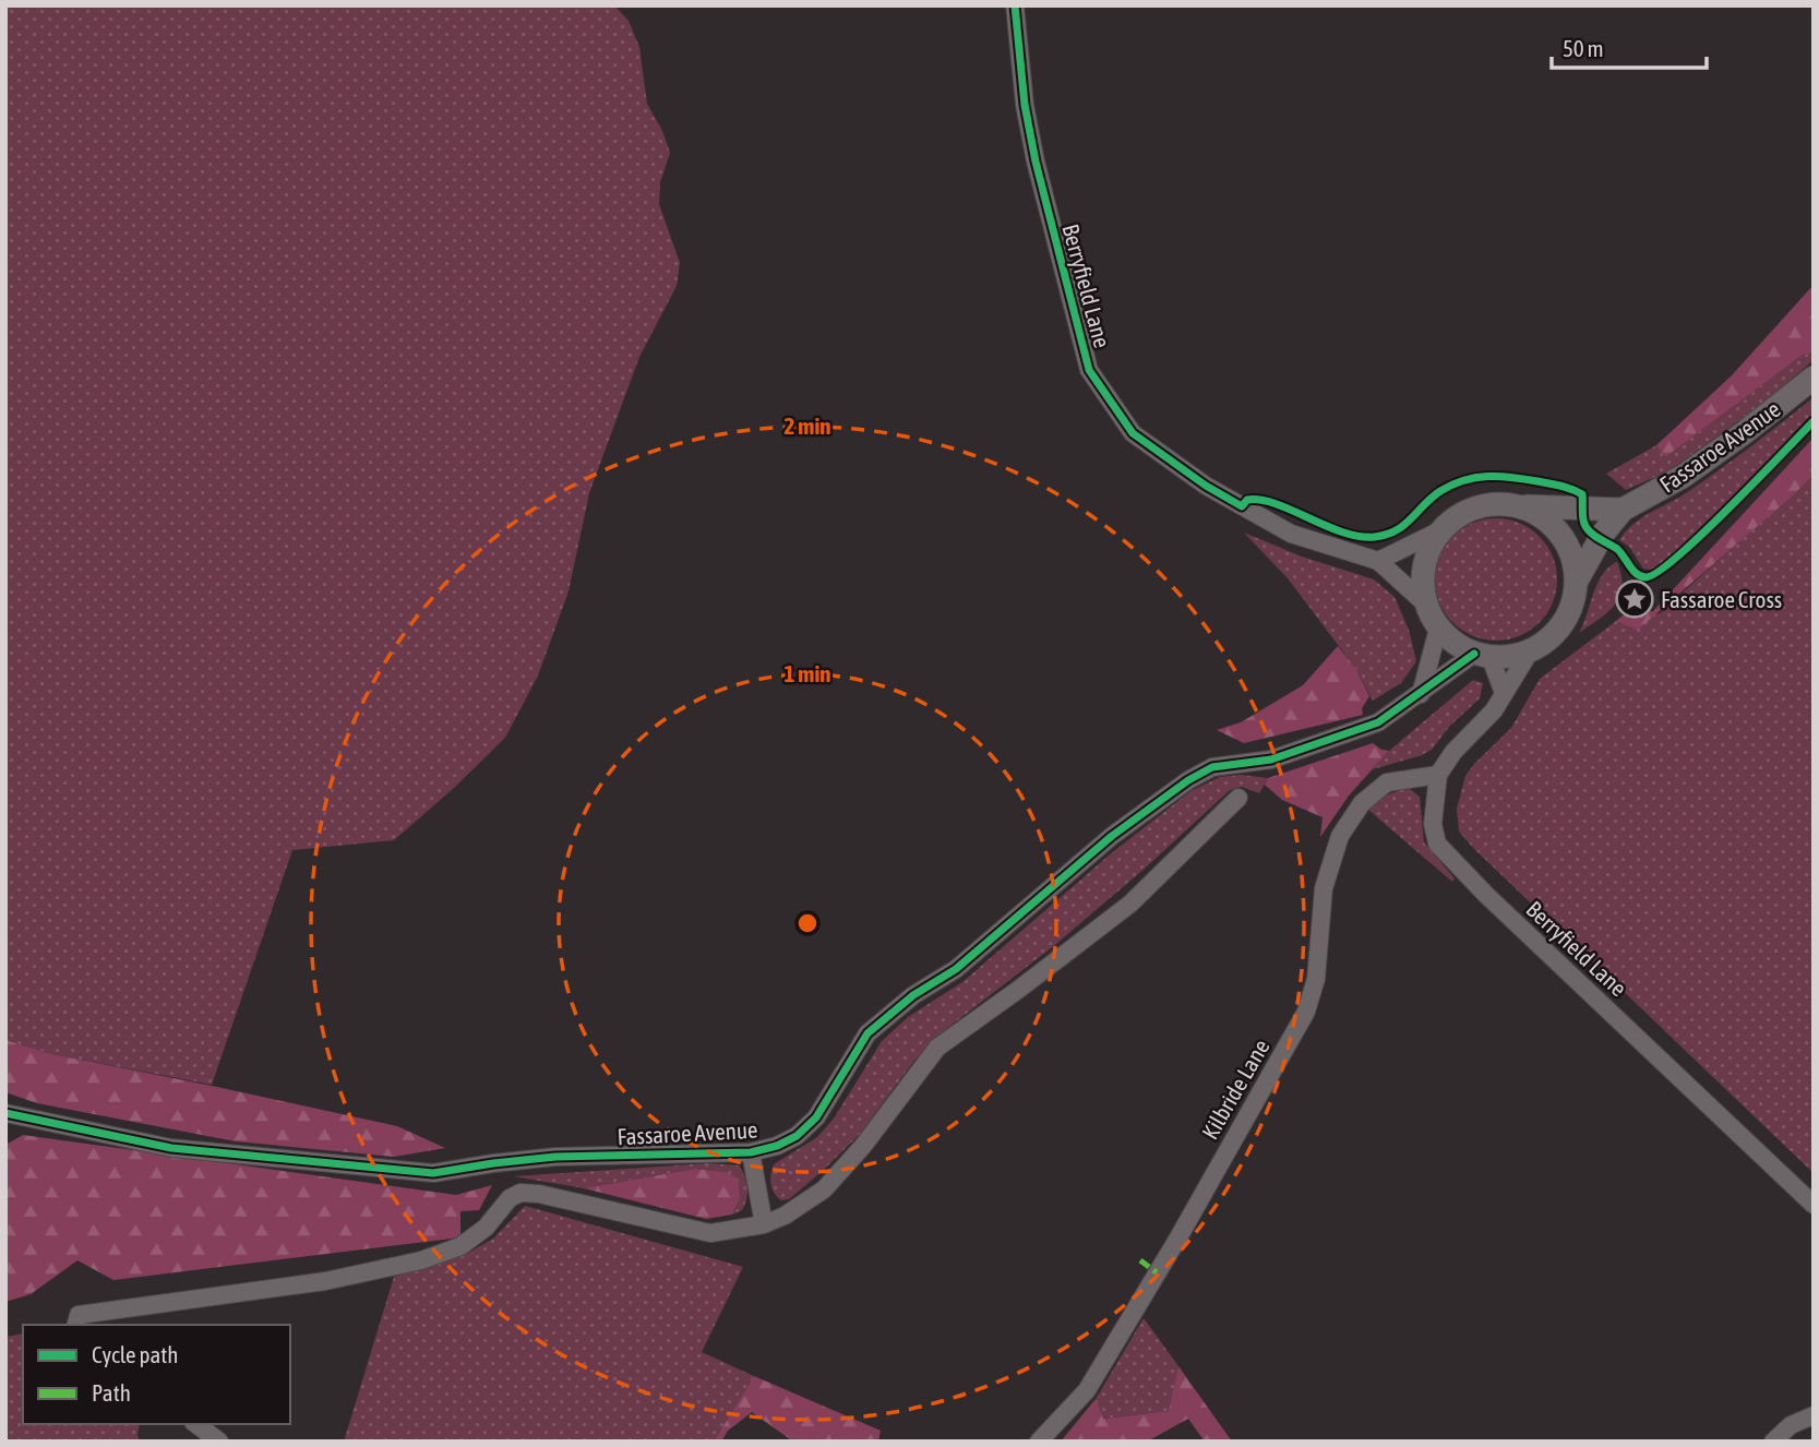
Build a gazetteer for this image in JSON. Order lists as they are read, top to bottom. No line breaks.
{"streets":{"street":["Berryfield Lane","Fassaroe Avenue","Kilbride Lane"]},"crossings":[["Berryfield Lane","Fassaroe Avenue"],["Berryfield Lane","Kilbride Lane"]],"places":{"place":["Fassaroe Cross"]},"legend":["Cycle path","Path"],"scale_bar":"50 m","rings":["2 min","1 min"]}
